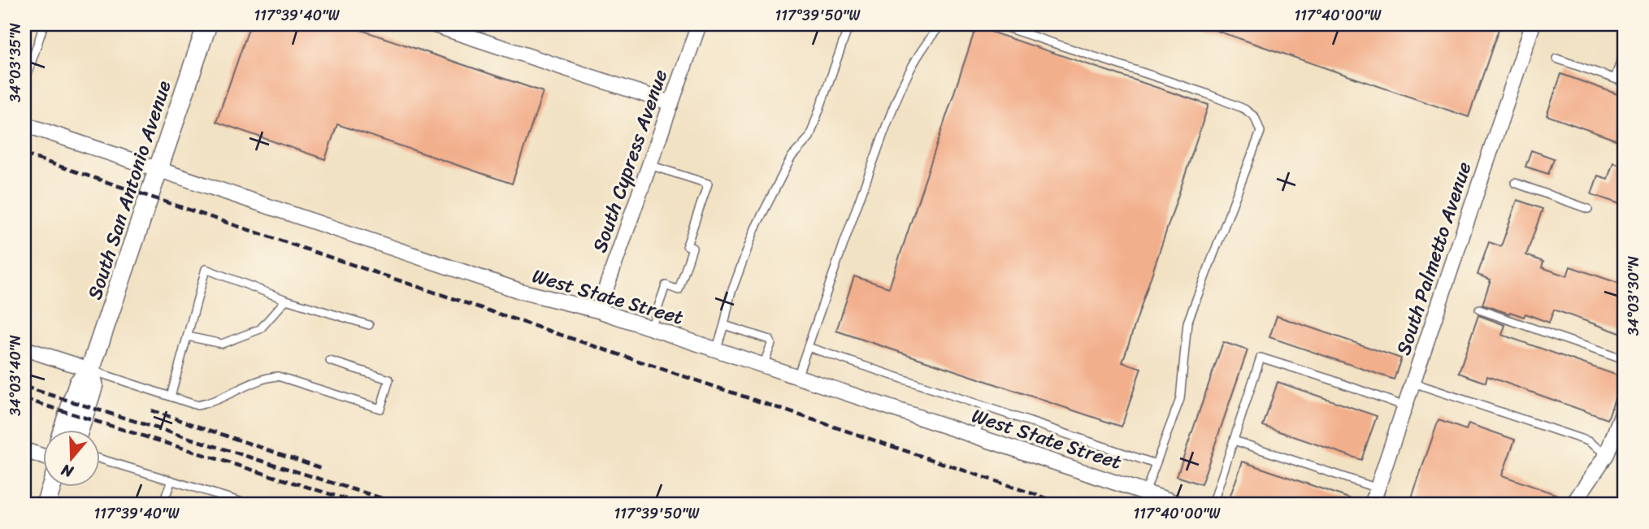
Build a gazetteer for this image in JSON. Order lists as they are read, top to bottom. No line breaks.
{"streets":{"street":["South Cypress Avenue","South San Antonio Avenue","South Palmetto Avenue","West State Street"]},"crossings":[["South Cypress Avenue","West State Street"],["South San Antonio Avenue","West State Street"]],"north":"bottom","coordinates":["117°39'40\"W","117°39'50\"W","117°40'00\"W","34°03'35\"N","34°03'30\"N","34°03'40\"N"]}
